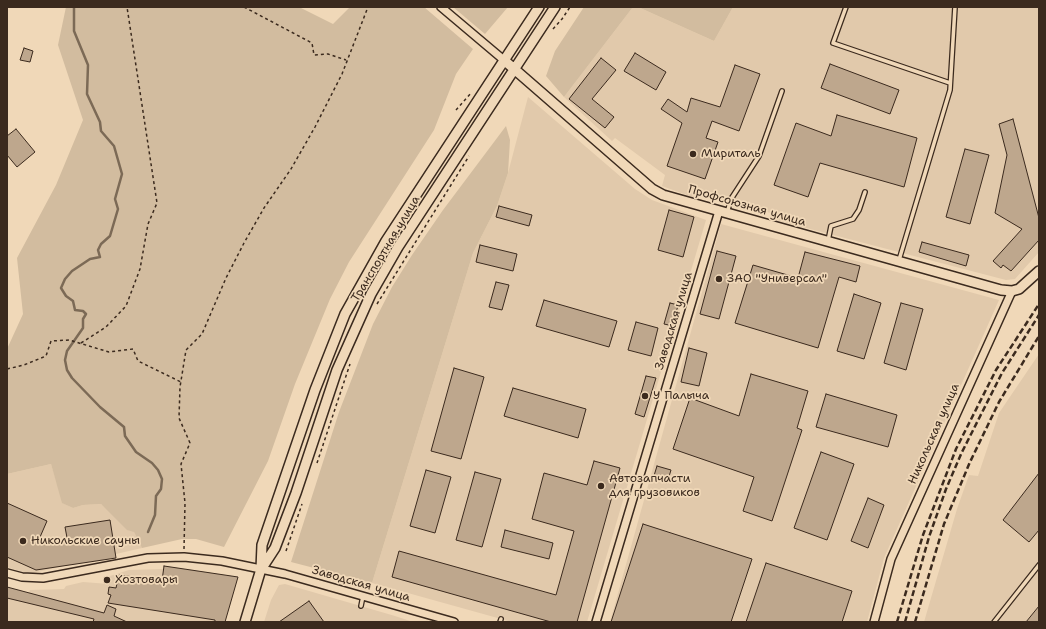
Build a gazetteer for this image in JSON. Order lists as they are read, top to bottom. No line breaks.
{"streets":{"street":["Профсоюзная улица","Транспортная улица","Заводская улица","Никольская улица"]},"crossings":[["Профсоюзная улица","Транспортная улица"],["Профсоюзная улица","Заводская улица"],["Профсоюзная улица","Никольская улица"],["Транспортная улица","Заводская улица"]],"places":["Мириталь","ЗАО \"Универсал\"","У Палыча","Автозапчасти для грузовиков","Никольские сауны","Хозтовары"]}
